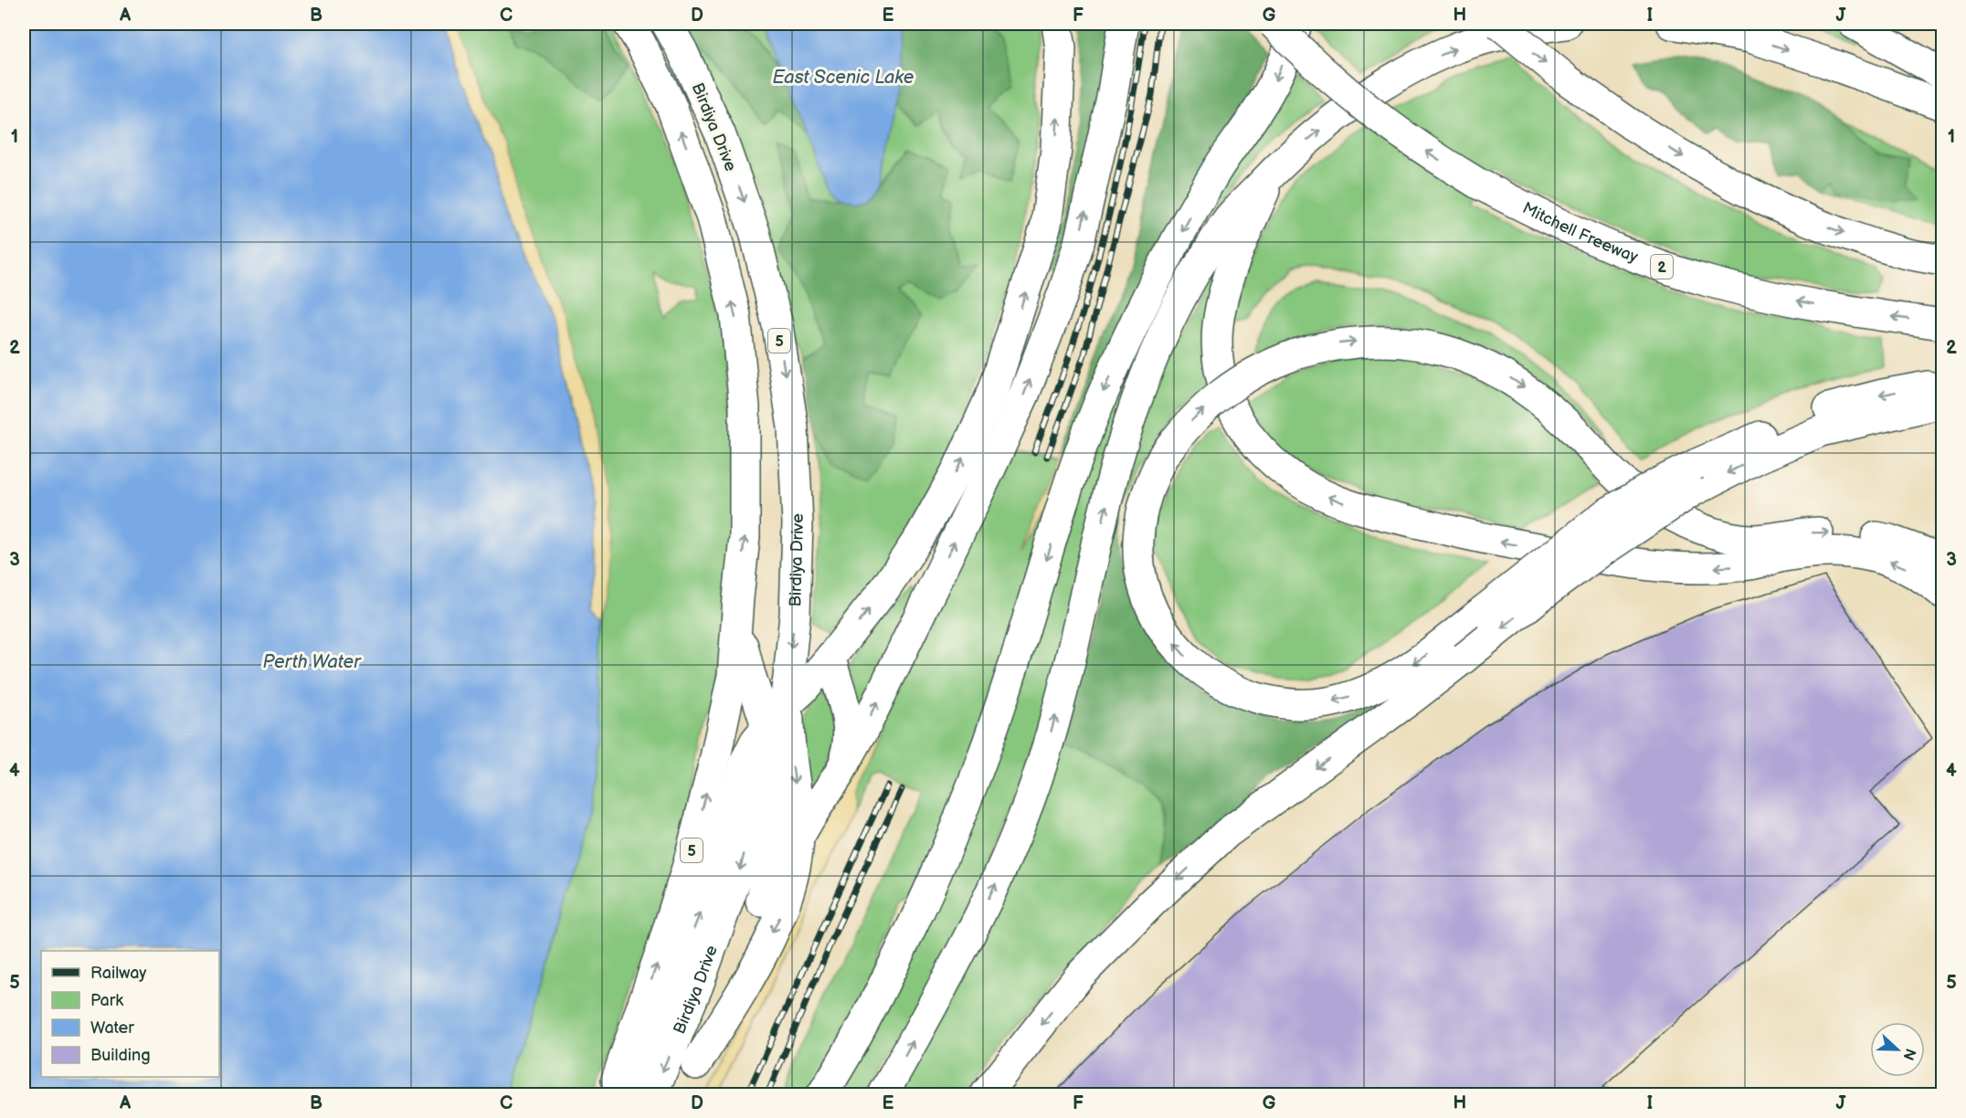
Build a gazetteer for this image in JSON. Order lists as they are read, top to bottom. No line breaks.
{"streets":{"highway":["Birdiya Drive","Mitchell Freeway","2","5"]},"water":["East Scenic Lake","Perth Water"],"legend":["Railway","Park","Water","Building"],"north":"right","grid":{"columns":["A","B","C","D","E","F","G","H","I","J"],"rows":["1","2","3","4","5"]}}
